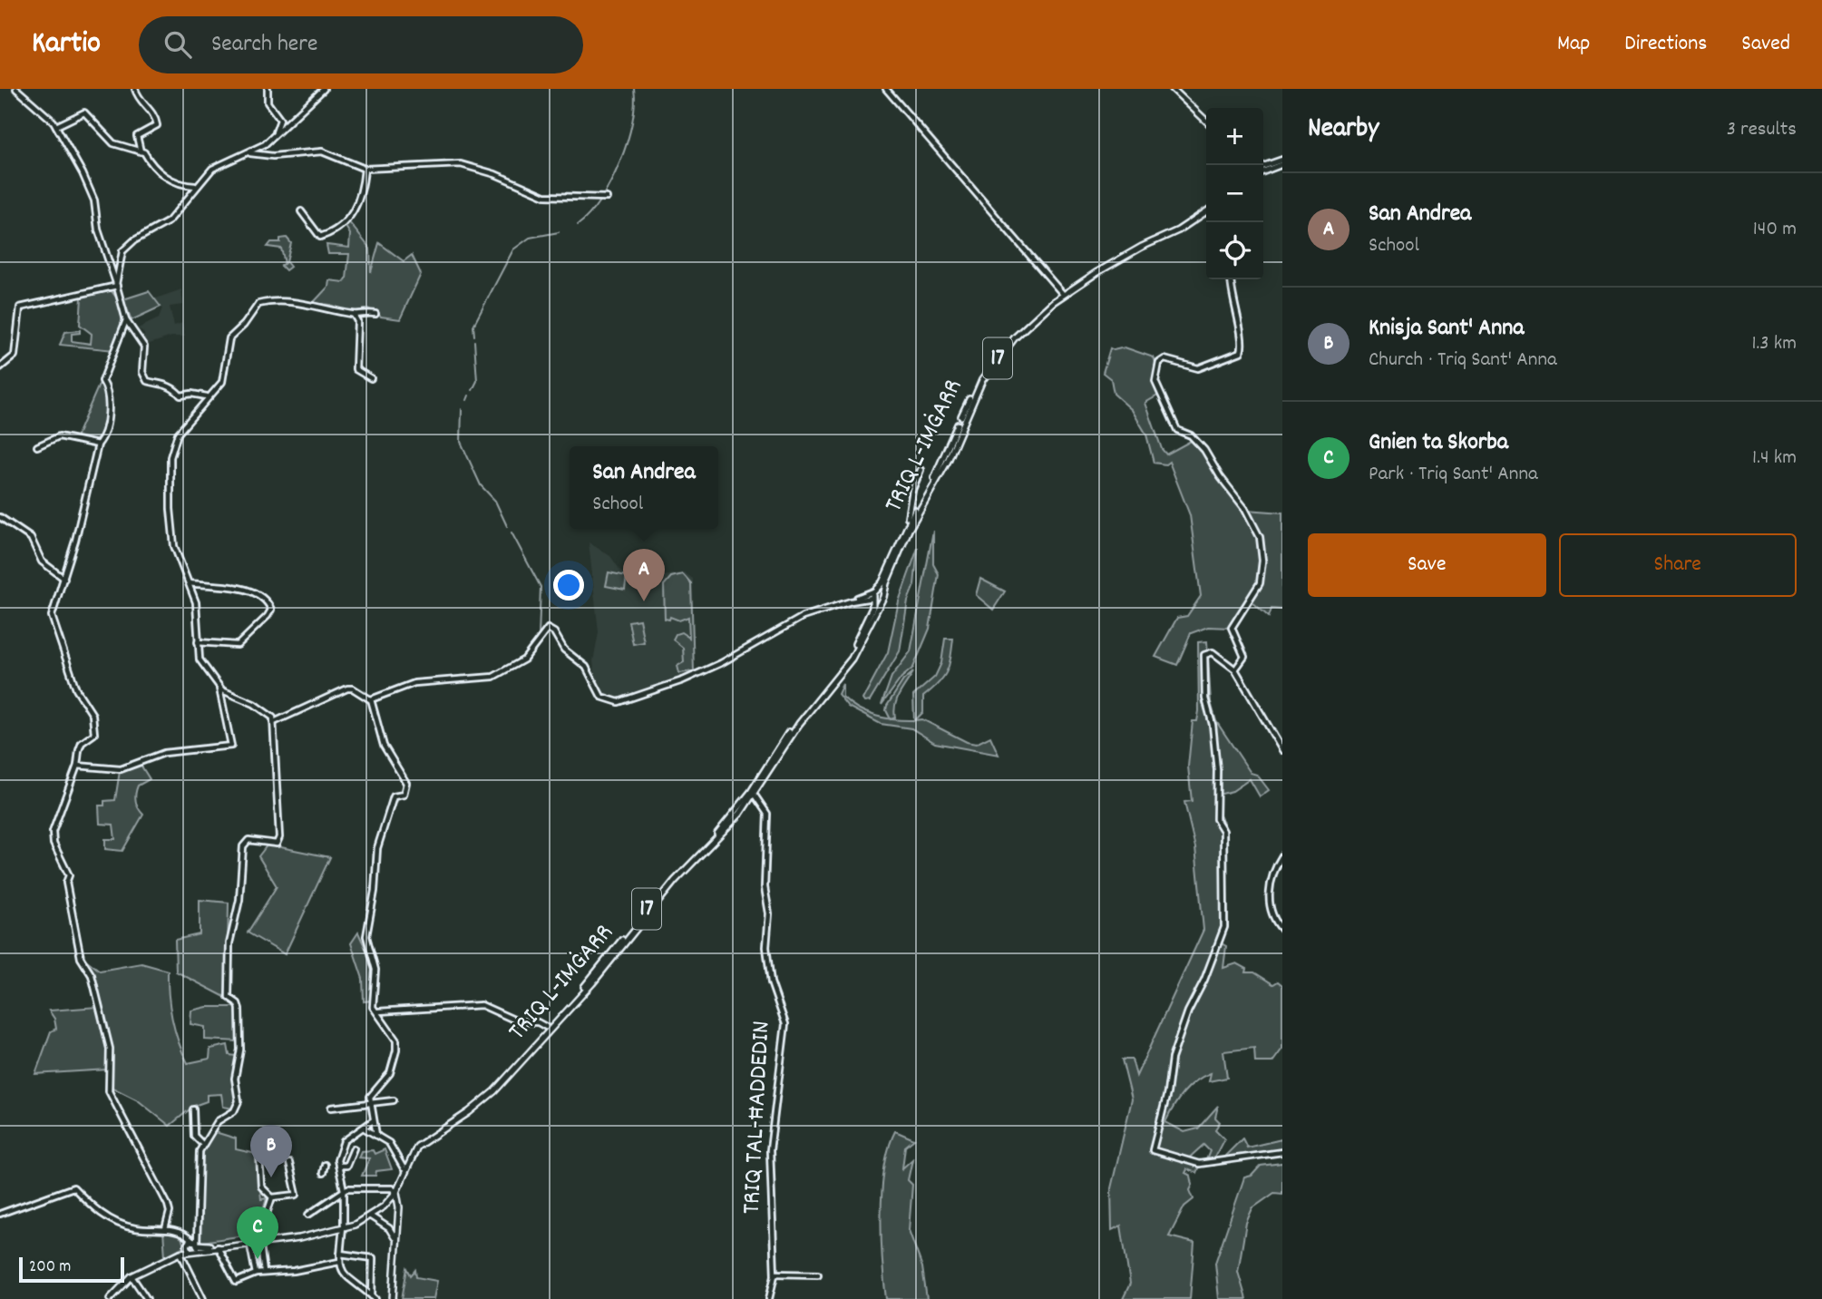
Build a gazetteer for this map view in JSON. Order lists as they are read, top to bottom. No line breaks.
{"streets":{"main road":["17","TRIQ L-IMĠARR"],"street":["TRIQ TAL-ĦADDEDIN"]},"crossings":[["17","TRIQ L-IMĠARR"],["TRIQ L-IMĠARR","TRIQ TAL-ĦADDEDIN"]],"scale_bar":"200 m","page":{"header":"Kartio","search":"Search here","nav":["Map","Directions","Saved"],"heading":["Nearby","3 results"],"map_buttons":["+","−"],"list":[{"mark":"A","name":"San Andrea","note":"School","value":"140 m"},{"mark":"B","name":"Knisja Sant' Anna","note":"Church · Triq Sant' Anna","value":"1.3 km"},{"mark":"C","name":"Gnien ta Skorba","note":"Park · Triq Sant' Anna","value":"1.4 km"}],"popup":["San Andrea","School"],"buttons":["Save","Share"],"pins":["A","B","C"],"scale":"200 m"}}
